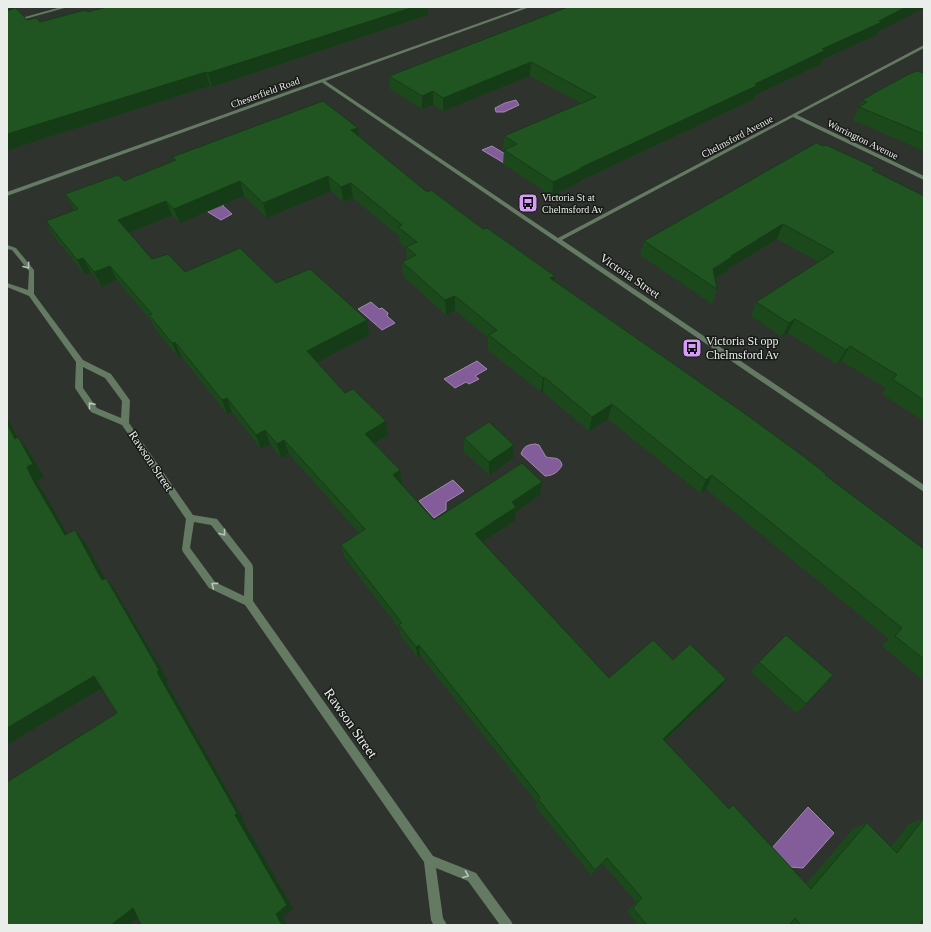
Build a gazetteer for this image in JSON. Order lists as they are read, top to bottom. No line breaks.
{"streets":{"street":["Chesterfield Road","Chelmsford Avenue","Warrington Avenue","Victoria Street","Rawson Street"]},"crossings":[["Chesterfield Road","Victoria Street"],["Chelmsford Avenue","Warrington Avenue"],["Chelmsford Avenue","Victoria Street"]],"places":{"bus stop":["Victoria St at Chelmsford Av","Victoria St opp Chelmsford Av"]}}
